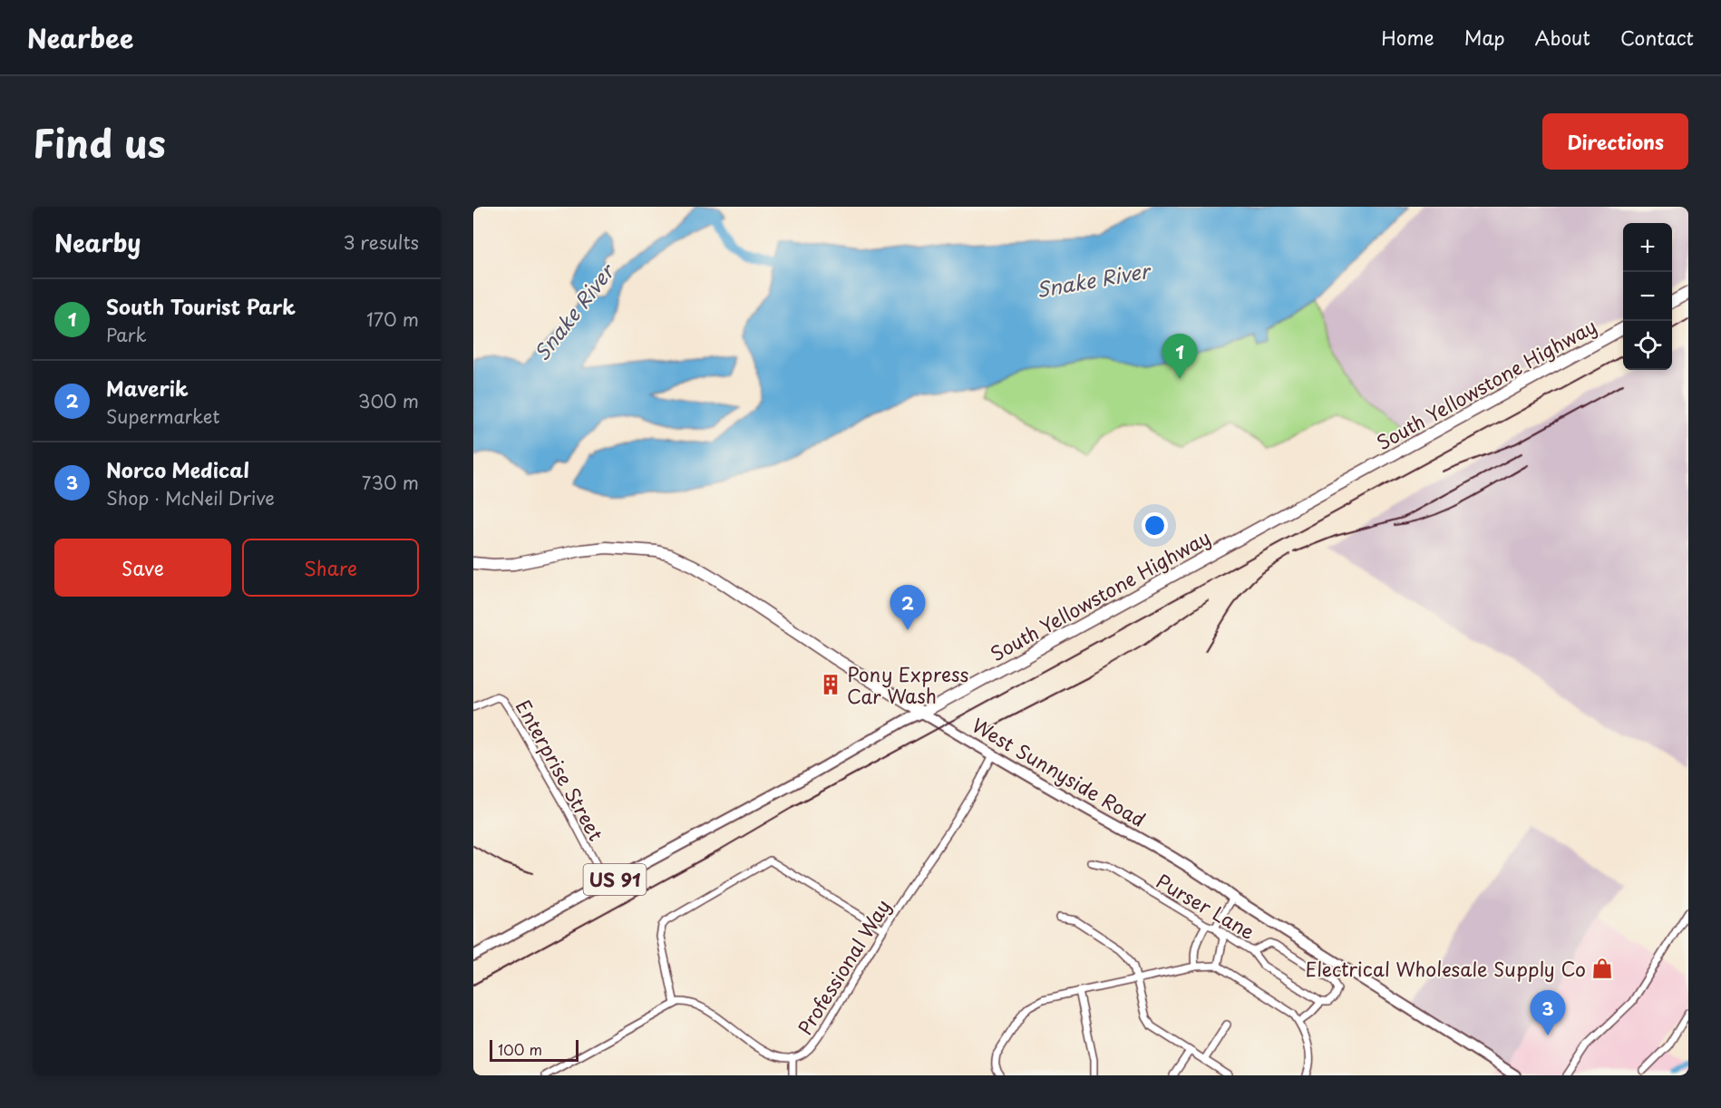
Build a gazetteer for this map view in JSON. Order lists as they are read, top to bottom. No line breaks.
{"streets":{"highway":["South Yellowstone Highway","West Sunnyside Road"],"main road":["US 91"],"street":["Enterprise Street","Purser Lane","Professional Way"]},"crossings":[["South Yellowstone Highway","Enterprise Street"],["South Yellowstone Highway","West Sunnyside Road"],["West Sunnyside Road","Professional Way"]],"water":["Snake River"],"places":{"building":["Pony Express Car Wash"],"shop":["Electrical Wholesale Supply Co"]},"scale_bar":"100 m","page":{"header":"Nearbee","nav":["Home","Map","About","Contact"],"title":"Find us","buttons":["Directions",["Save","Share"]],"heading":["Nearby","3 results"],"map_buttons":["+","−"],"list":[{"mark":"1","name":"South Tourist Park","note":"Park","value":"170 m"},{"mark":"2","name":"Maverik","note":"Supermarket","value":"300 m"},{"mark":"3","name":"Norco Medical","note":"Shop · McNeil Drive","value":"730 m"}],"pins":["1","2","3"],"scale":"100 m"}}
